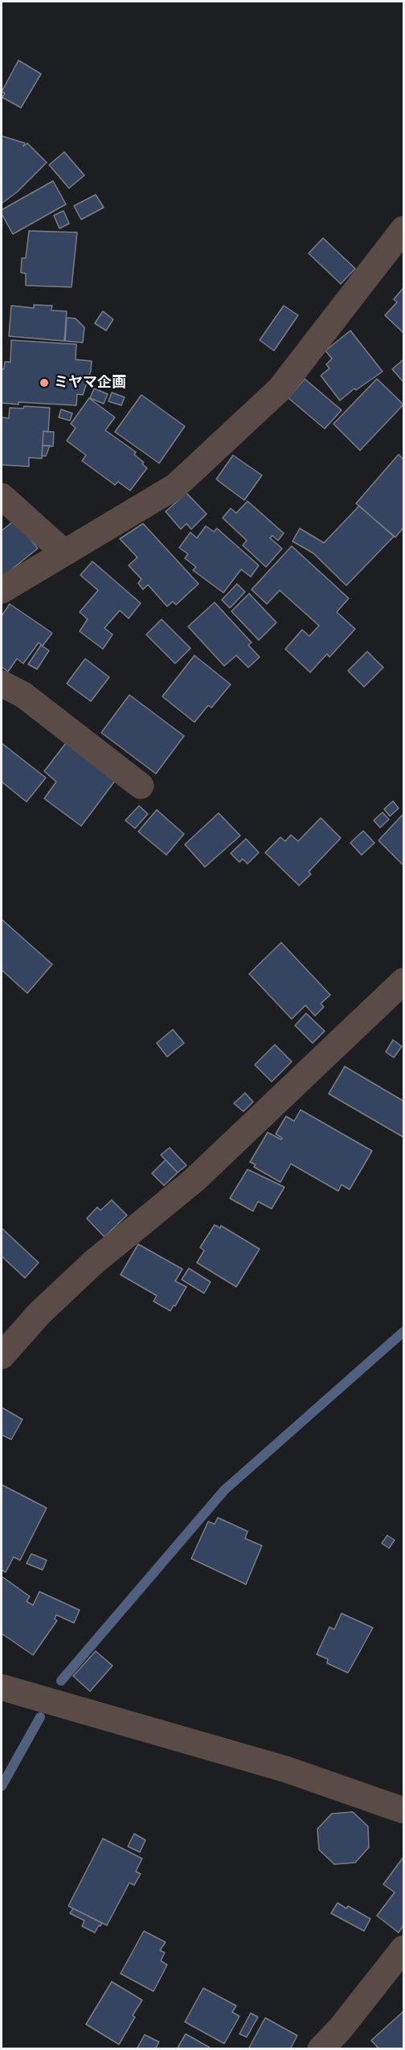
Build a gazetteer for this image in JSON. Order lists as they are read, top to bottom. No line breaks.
{"places":["ミヤマ企画"]}
